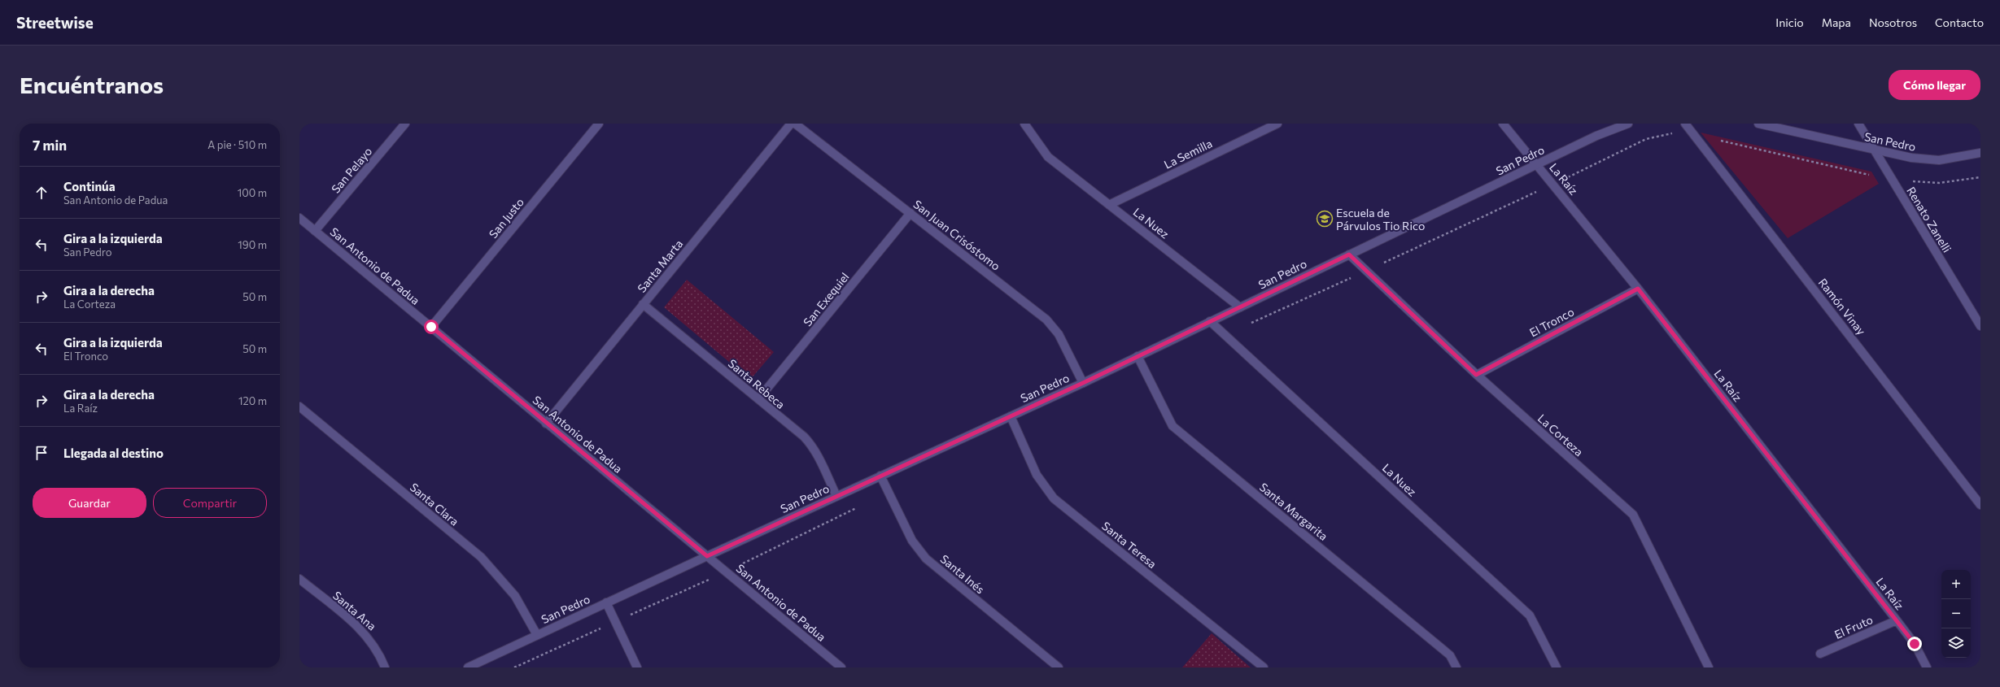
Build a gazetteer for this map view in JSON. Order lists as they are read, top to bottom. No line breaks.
{"streets":{"street":["San Pedro","La Semilla","San Pelayo","La Raíz","San Justo","Renato Zanelli","La Nuez","San Juan Crisóstomo","San Antonio de Padua","Santa Marta","San Exequiel","Ramón Vinay","El Tronco","Santa Rebeca","La Corteza","Santa Clara","Santa Margarita","Santa Teresa","Santa Inés","Santa Ana","El Fruto"]},"crossings":[["San Pedro","La Raíz"],["San Pedro","Renato Zanelli"],["San Pedro","La Nuez"],["San Pedro","San Juan Crisóstomo"],["San Pedro","San Antonio de Padua"],["San Pedro","Santa Rebeca"],["San Pedro","La Corteza"],["San Pedro","Santa Clara"],["San Pedro","Santa Margarita"],["San Pedro","Santa Teresa"],["San Pedro","Santa Inés"],["La Semilla","La Nuez"],["San Pelayo","San Antonio de Padua"],["La Raíz","El Tronco"],["La Raíz","El Fruto"],["San Justo","San Antonio de Padua"],["San Juan Crisóstomo","San Exequiel"],["San Antonio de Padua","Santa Marta"],["Santa Marta","Santa Rebeca"],["San Exequiel","Santa Rebeca"],["El Tronco","La Corteza"]],"places":{"school or university":["Escuela de Párvulos Tio Rico"]},"page":{"header":"Streetwise","nav":["Inicio","Mapa","Nosotros","Contacto"],"buttons":["Cómo llegar",["Guardar","Compartir"]],"title":"Encuéntranos","heading":["7 min","A pie · 510 m"],"list":[["Continúa","San Antonio de Padua","100 m"],["Gira a la izquierda","San Pedro","190 m"],["Gira a la derecha","La Corteza","50 m"],["Gira a la izquierda","El Tronco","50 m"],["Gira a la derecha","La Raíz","120 m"],"Llegada al destino"],"map_buttons":["+","−"]}}
